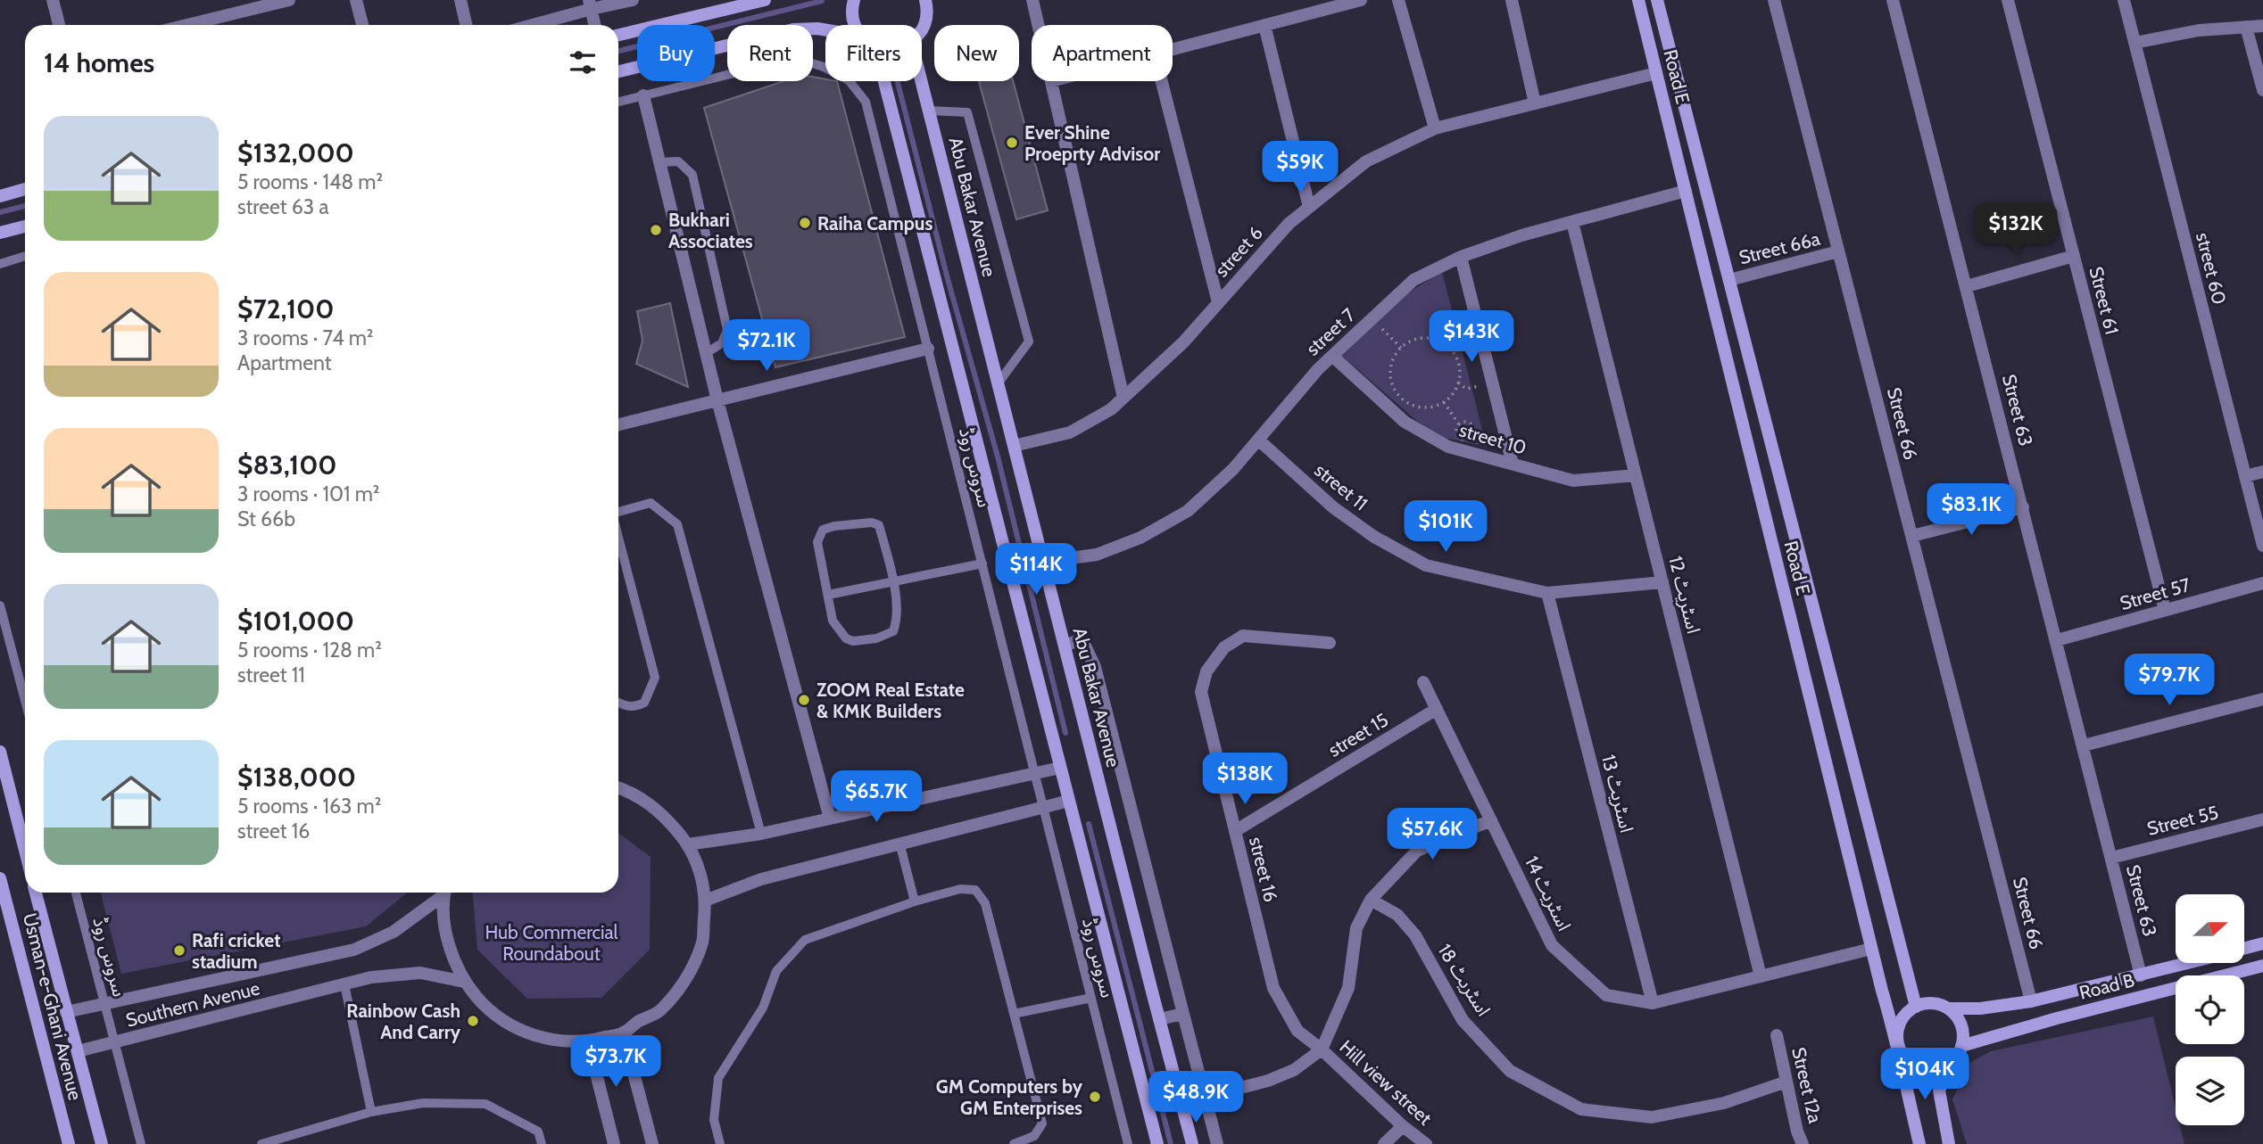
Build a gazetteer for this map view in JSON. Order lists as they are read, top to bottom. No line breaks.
{"streets":{"main road":["Road E","Abu Bakar Avenue","Road B","Usman-e-Ghani Avenue"],"street":["Street 66a","street 6","street 60","Street 61","street 7","Street 63","Street 66","street 10","street 11","Street 57","اسٹریٹ 12","street 15","اسٹریٹ 13","Street 55","street 16","اسٹریٹ 14","اسٹریٹ 18","Southern Avenue","Hill view street","Street 12a"],"lane":["سروس روڈ"]},"crossings":[["Road E","Street 66a"],["Road E","street 6"],["Road E","street 7"],["Road E","اسٹریٹ 14"],["Road E","Road B"],["Abu Bakar Avenue","street 6"],["Abu Bakar Avenue","street 7"],["Street 66a","Street 66"],["Street 61","Street 57"],["street 7","street 10"],["street 7","street 11"],["street 7","اسٹریٹ 12"],["Street 63","Street 57"],["Street 63","Street 55"],["Street 63","Road B"],["Street 66","Road B"],["street 10","اسٹریٹ 12"],["سروس روڈ","Southern Avenue"],["سروس روڈ","Usman-e-Ghani Avenue"],["street 11","اسٹریٹ 12"],["street 11","اسٹریٹ 13"],["اسٹریٹ 12","اسٹریٹ 14"],["street 15","street 16"],["street 15","اسٹریٹ 14"],["اسٹریٹ 13","اسٹریٹ 14"],["street 16","Hill view street"],["اسٹریٹ 18","Street 12a"],["Southern Avenue","Usman-e-Ghani Avenue"]],"parks":["Hub Commercial Roundabout"],"places":["Ever Shine Proeprty Advisor","Raiha Campus","Bukhari Associates","ZOOM Real Estate & KMK Builders","Rafi cricket stadium","Rainbow Cash And Carry","GM Computers by GM Enterprises"],"north":"right","page":{"chip":["Buy","Rent","Filters","New","Apartment"],"heading":"14 homes","list":[{"name":"$132,000","note":"5 rooms · 148 m² · street 63 a"},{"name":"$72,100","note":"3 rooms · 74 m² · Apartment"},{"name":"$83,100","note":"3 rooms · 101 m² · St 66b"},{"name":"$101,000","note":"5 rooms · 128 m² · street 11"},{"name":"$138,000","note":"5 rooms · 163 m² · street 16"}],"price":["$59K","$132K","$143K","$72.1K","$83.1K","$101K","$114K","$79.7K","$138K","$65.7K","$57.6K","$73.7K","$104K","$48.9K"]}}
